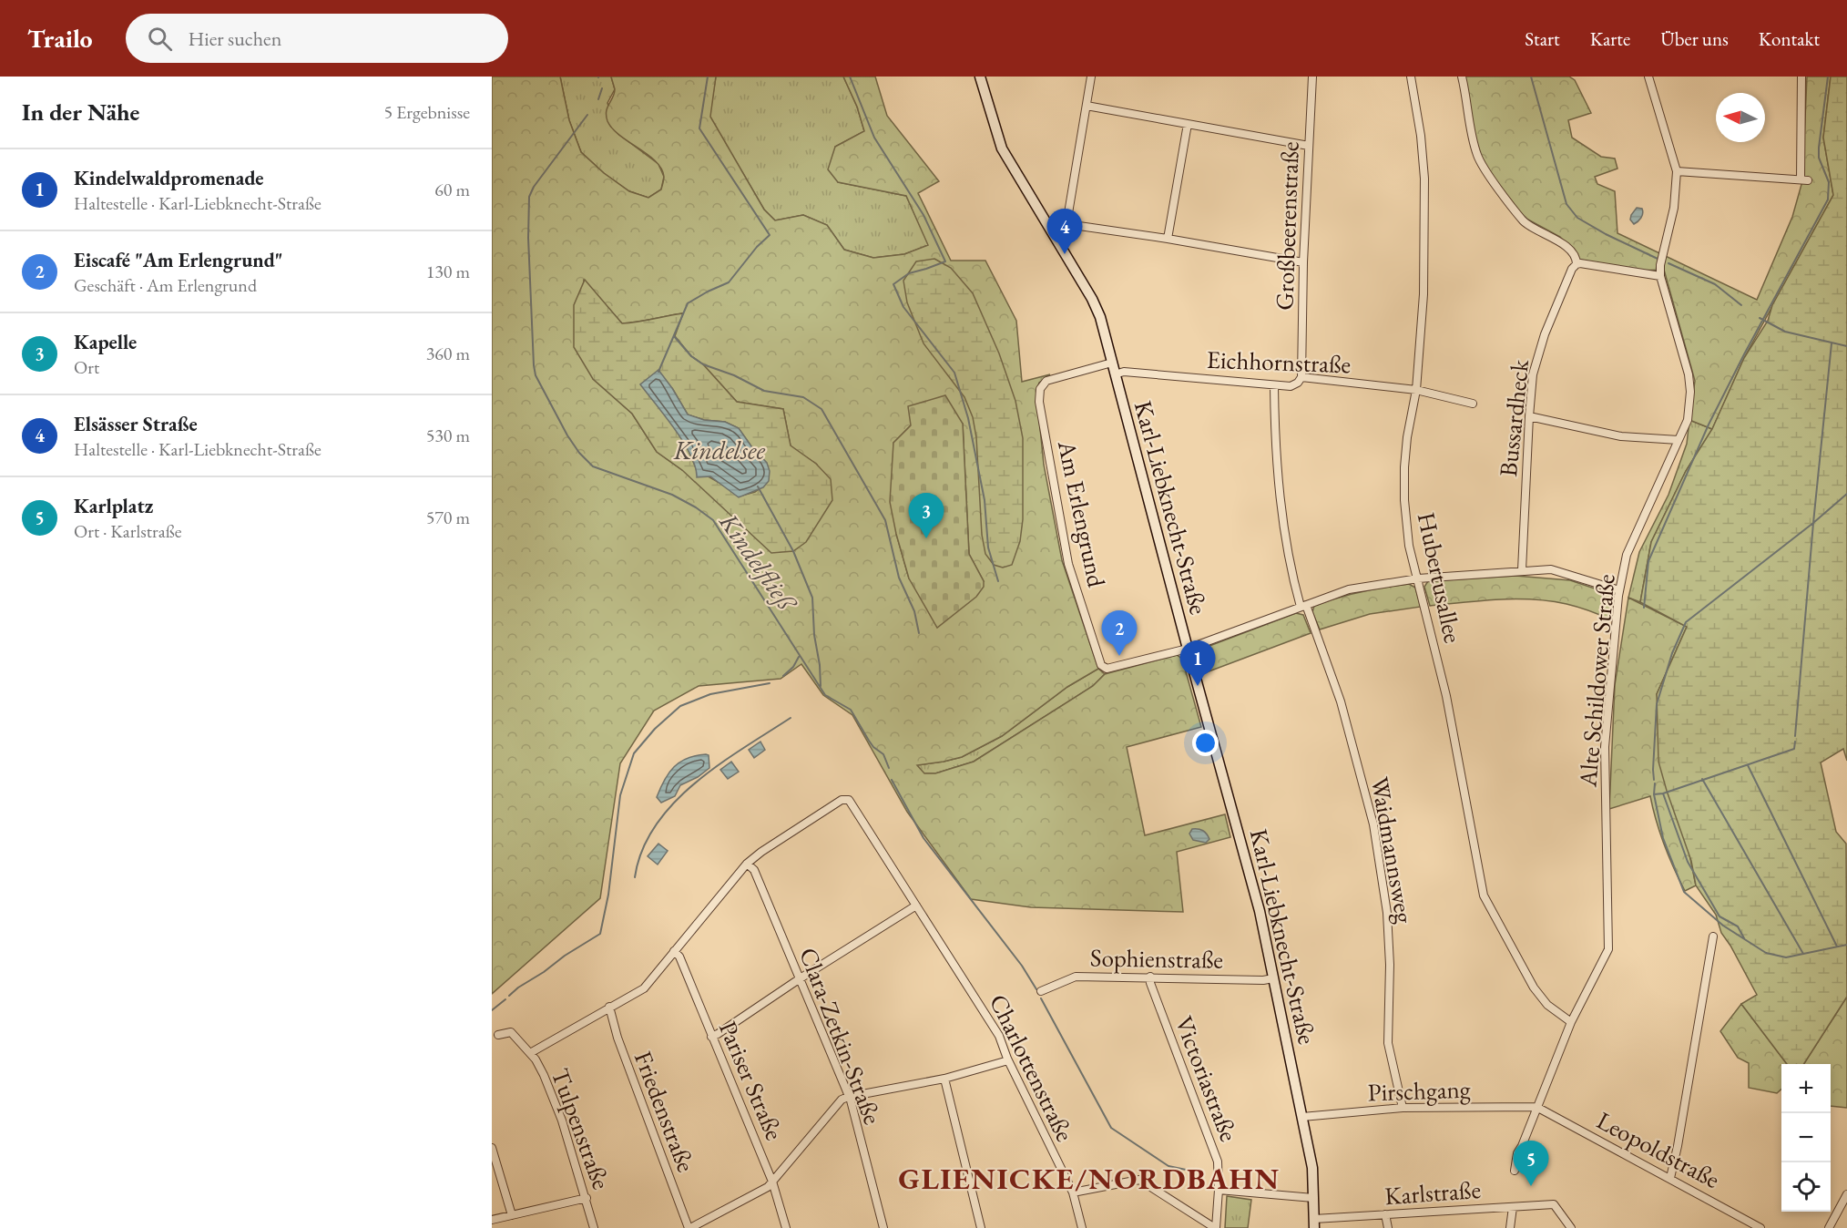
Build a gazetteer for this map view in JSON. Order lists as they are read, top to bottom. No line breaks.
{"streets":{"street":["Großbeerenstraße","Eichhornstraße","Bussardheck","Karl-Liebknecht-Straße","Am Erlengrund","Hubertusallee","Alte Schildower Straße","Waidmannsweg","Sophienstraße","Clara-Zetkin-Straße","Charlottenstraße","Victoriastraße","Pariser Straße","Pirschgang","Friedenstraße","Tulpenstraße","Leopoldstraße","Karlstraße"]},"crossings":[["Großbeerenstraße","Eichhornstraße"],["Eichhornstraße","Karl-Liebknecht-Straße"],["Eichhornstraße","Hubertusallee"],["Eichhornstraße","Waidmannsweg"],["Karl-Liebknecht-Straße","Am Erlengrund"],["Karl-Liebknecht-Straße","Sophienstraße"],["Karl-Liebknecht-Straße","Pirschgang"],["Karl-Liebknecht-Straße","Karlstraße"],["Hubertusallee","Alte Schildower Straße"],["Alte Schildower Straße","Pirschgang"],["Alte Schildower Straße","Leopoldstraße"],["Waidmannsweg","Pirschgang"],["Sophienstraße","Victoriastraße"],["Clara-Zetkin-Straße","Charlottenstraße"],["Pirschgang","Leopoldstraße"]],"districts":["GLIENICKE/NORDBAHN"],"water":["Kindelsee","Kindelfließ"],"north":"left","page":{"header":"Trailo","search":"Hier suchen","nav":["Start","Karte","Über uns","Kontakt"],"heading":["In der Nähe","5 Ergebnisse"],"list":[{"mark":"1","name":"Kindelwaldpromenade","note":"Haltestelle · Karl-Liebknecht-Straße","value":"60 m"},{"mark":"2","name":"Eiscafé \"Am Erlengrund\"","note":"Geschäft · Am Erlengrund","value":"130 m"},{"mark":"3","name":"Kapelle","note":"Ort","value":"360 m"},{"mark":"4","name":"Elsässer Straße","note":"Haltestelle · Karl-Liebknecht-Straße","value":"530 m"},{"mark":"5","name":"Karlplatz","note":"Ort · Karlstraße","value":"570 m"}],"pins":["4","3","2","1","5"],"map_buttons":["+","−"]}}
